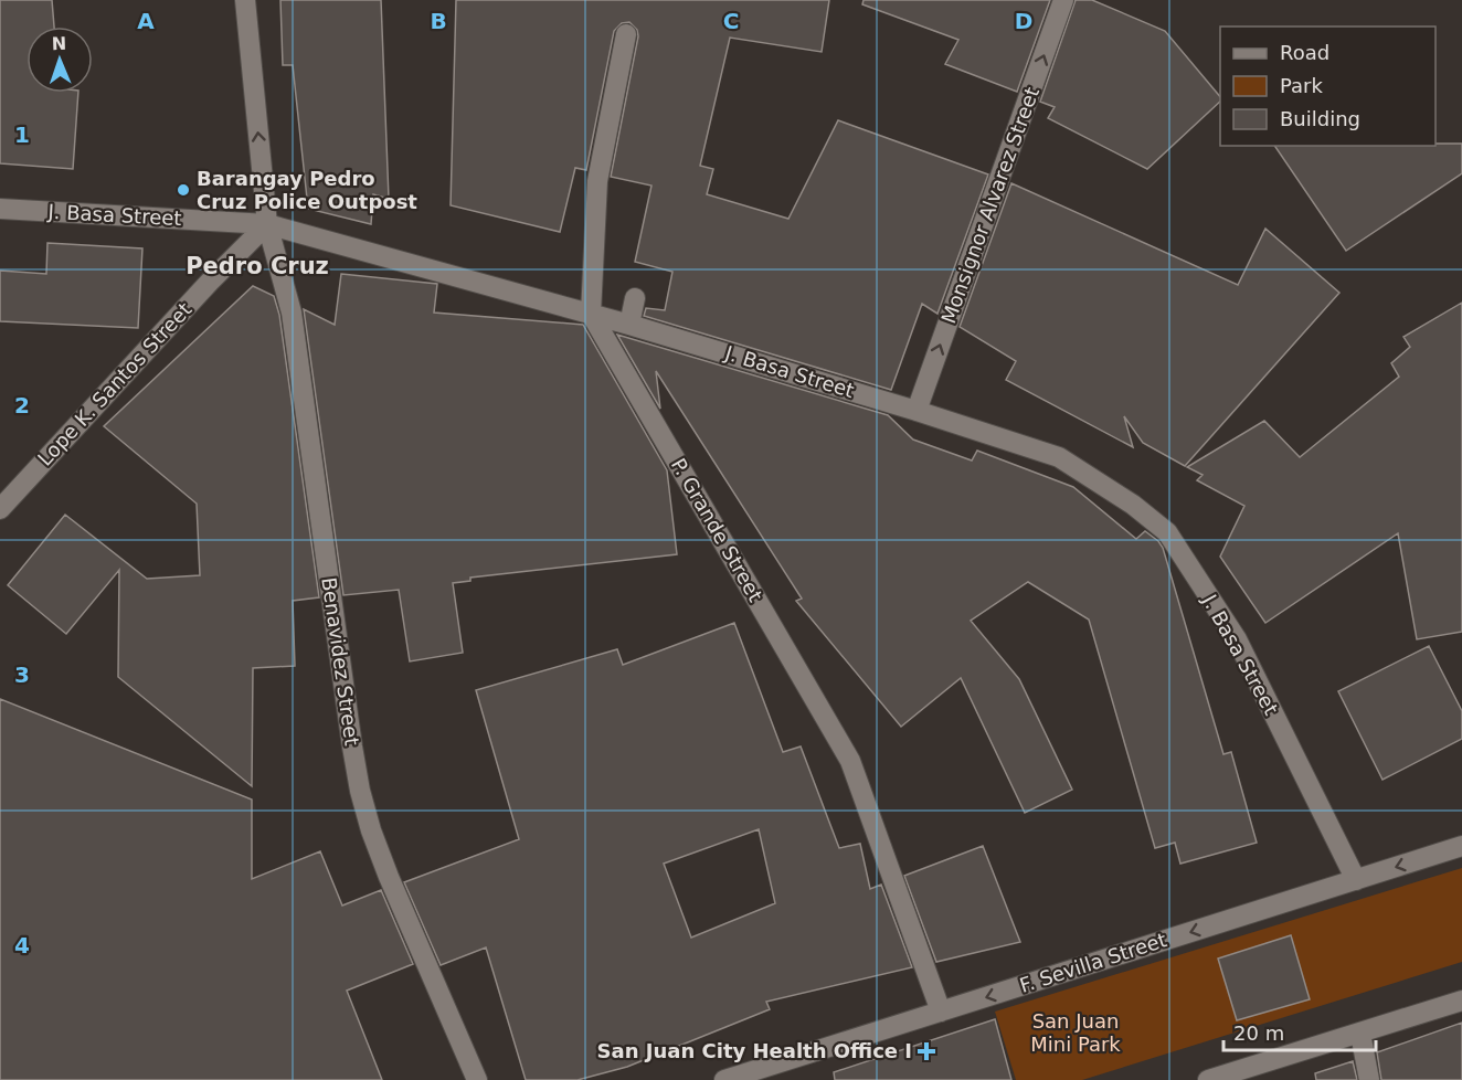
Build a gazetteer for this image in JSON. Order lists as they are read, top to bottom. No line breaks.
{"streets":{"street":["Monsignor Alvarez Street","J. Basa Street","Lope K. Santos Street","P. Grande Street","Benavidez Street","F. Sevilla Street"]},"crossings":[["Monsignor Alvarez Street","J. Basa Street"],["J. Basa Street","Lope K. Santos Street"],["J. Basa Street","P. Grande Street"],["J. Basa Street","Benavidez Street"],["J. Basa Street","F. Sevilla Street"],["Lope K. Santos Street","Benavidez Street"],["P. Grande Street","F. Sevilla Street"]],"one_way":["Monsignor Alvarez Street"],"districts":["Pedro Cruz"],"parks":["San Juan Mini Park"],"places":{"other":["Barangay Pedro Cruz Police Outpost"],"health":["San Juan City Health Office Ⅰ"]},"legend":["Road","Park","Building"],"scale_bar":"20 m","north":"top","grid":{"columns":["A","B","C","D"],"rows":["1","2","3","4"]}}
